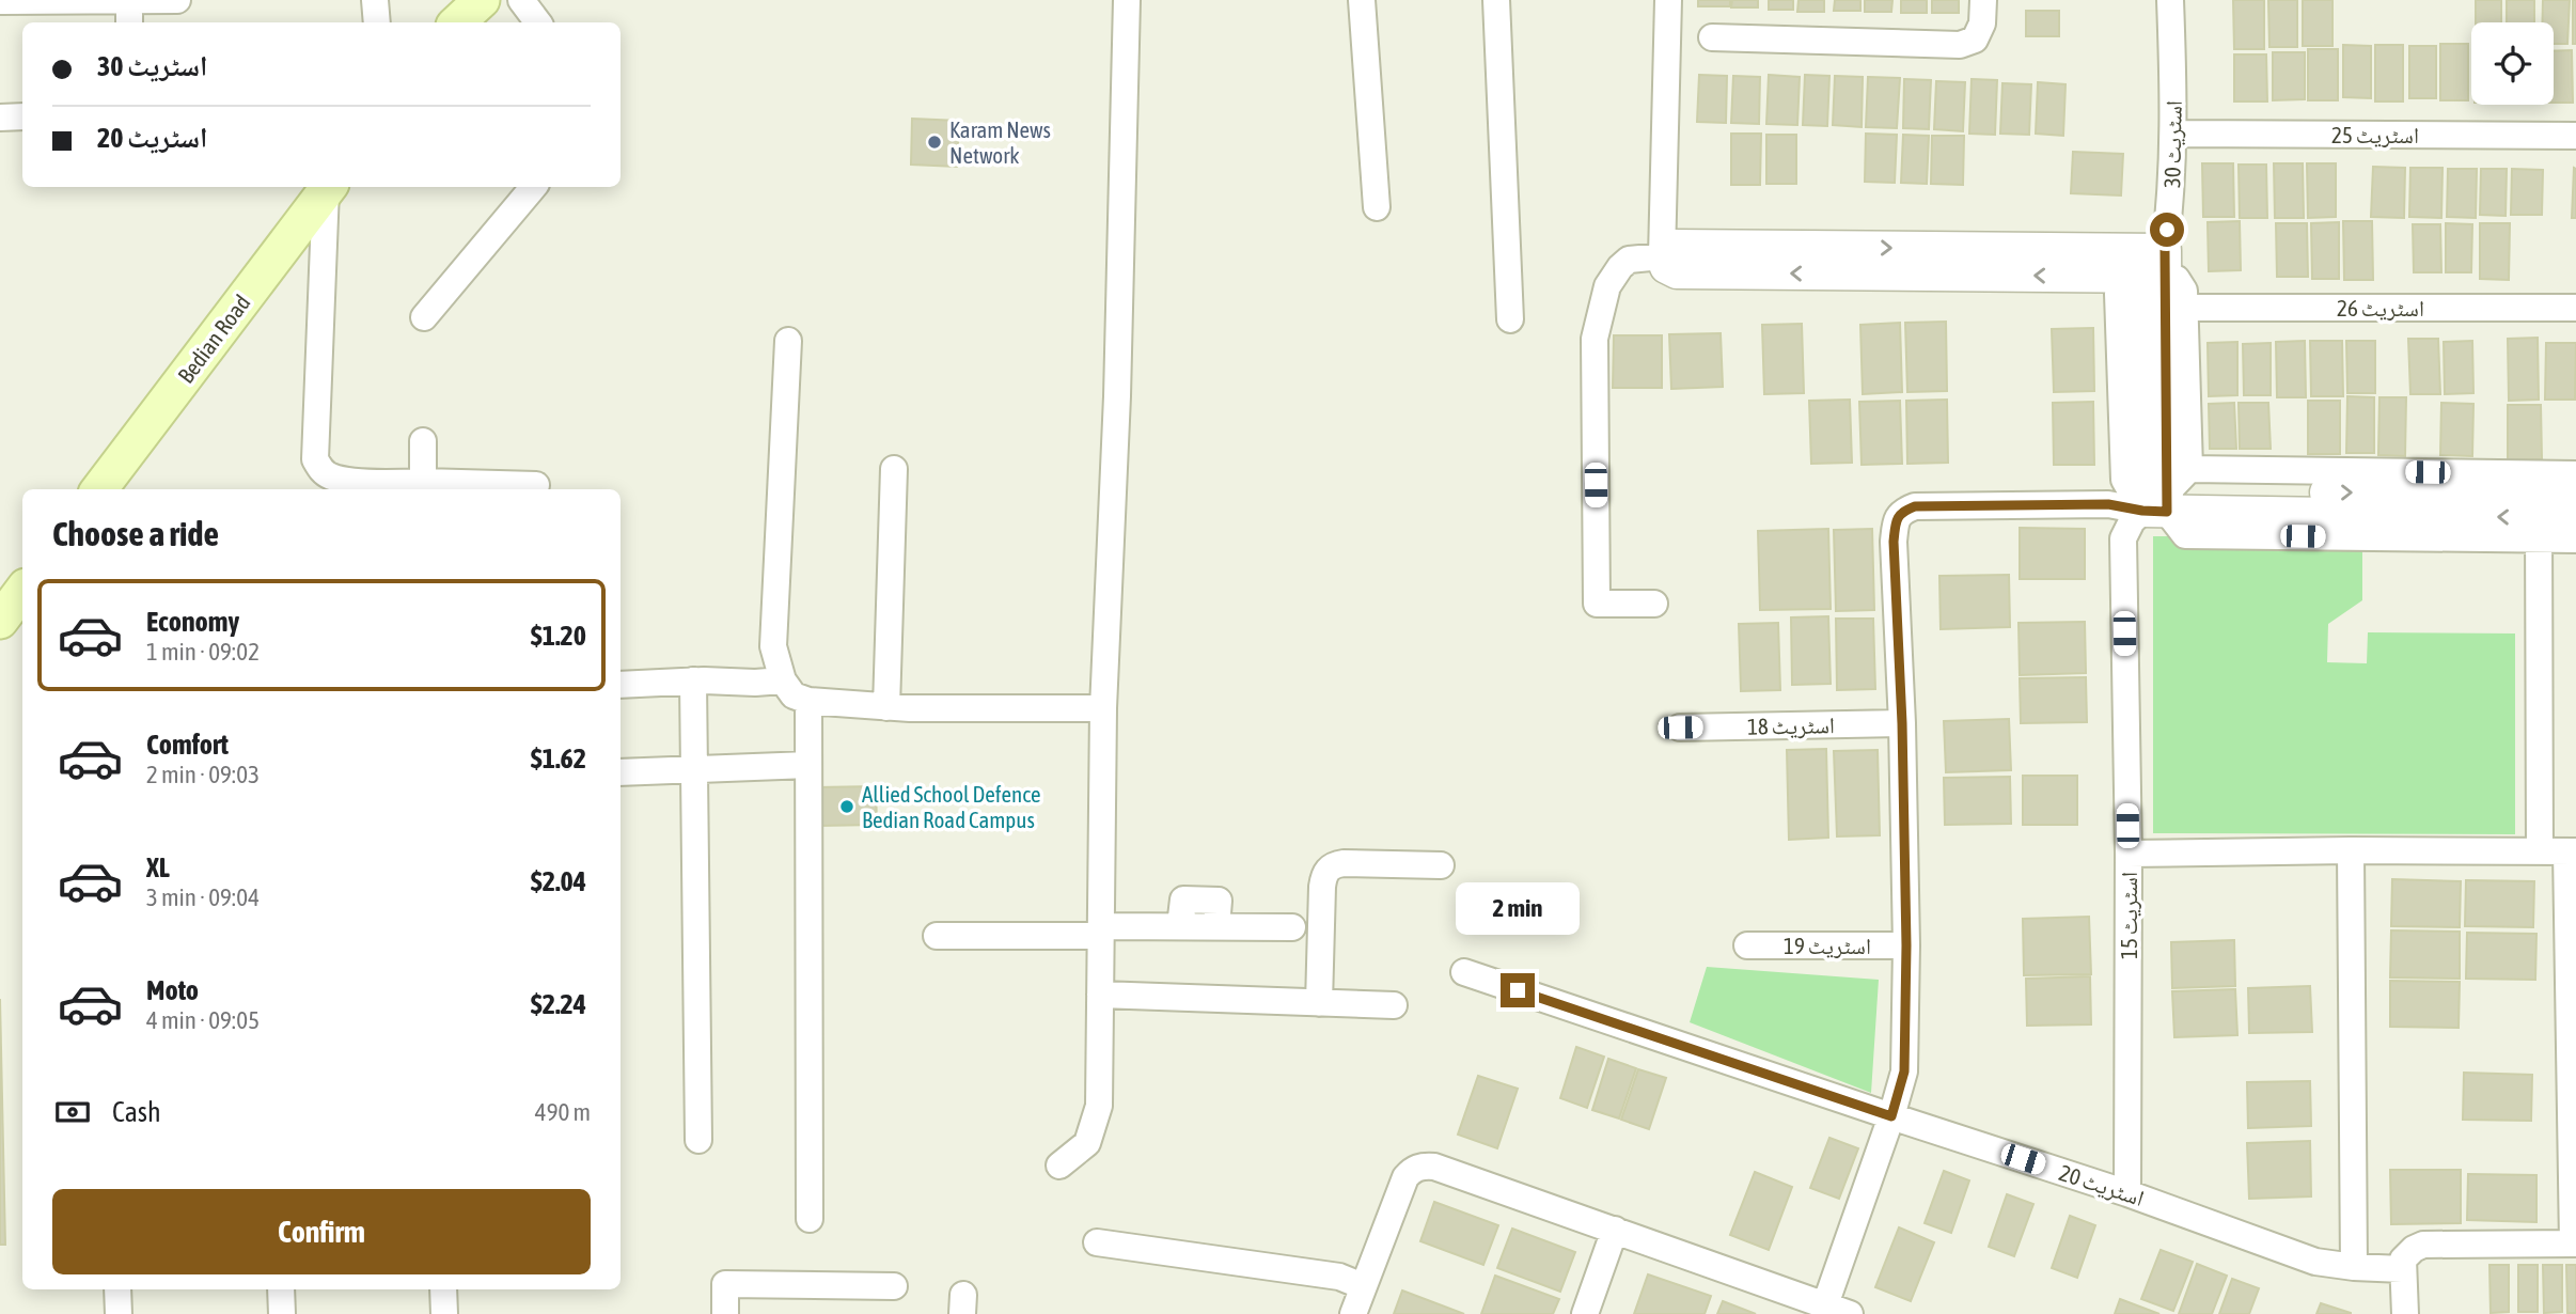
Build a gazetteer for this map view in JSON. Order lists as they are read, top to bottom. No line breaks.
{"streets":{"main road":["Bedian Road"],"street":["اسٹریٹ 25","اسٹریٹ 30","اسٹریٹ 26","اسٹریٹ 18","اسٹریٹ 15","اسٹریٹ 19","اسٹریٹ 20"]},"crossings":[["اسٹریٹ 25","اسٹریٹ 30"],["اسٹریٹ 30","اسٹریٹ 15"],["اسٹریٹ 15","اسٹریٹ 20"]],"places":["Karam News Network","Allied School Defence Bedian Road Campus"],"page":{"banner":["اسٹریٹ 30","اسٹریٹ 20"],"heading":"Choose a ride","list":[{"name":"Economy","note":"1 min · 09:02","value":"$1.20"},{"name":"Comfort","note":"2 min · 09:03","value":"$1.62"},{"name":"XL","note":"3 min · 09:04","value":"$2.04"},{"name":"Moto","note":"4 min · 09:05","value":"$2.24"}],"bubble":"2 min","pay":["Cash","490 m"],"buttons":"Confirm"}}
